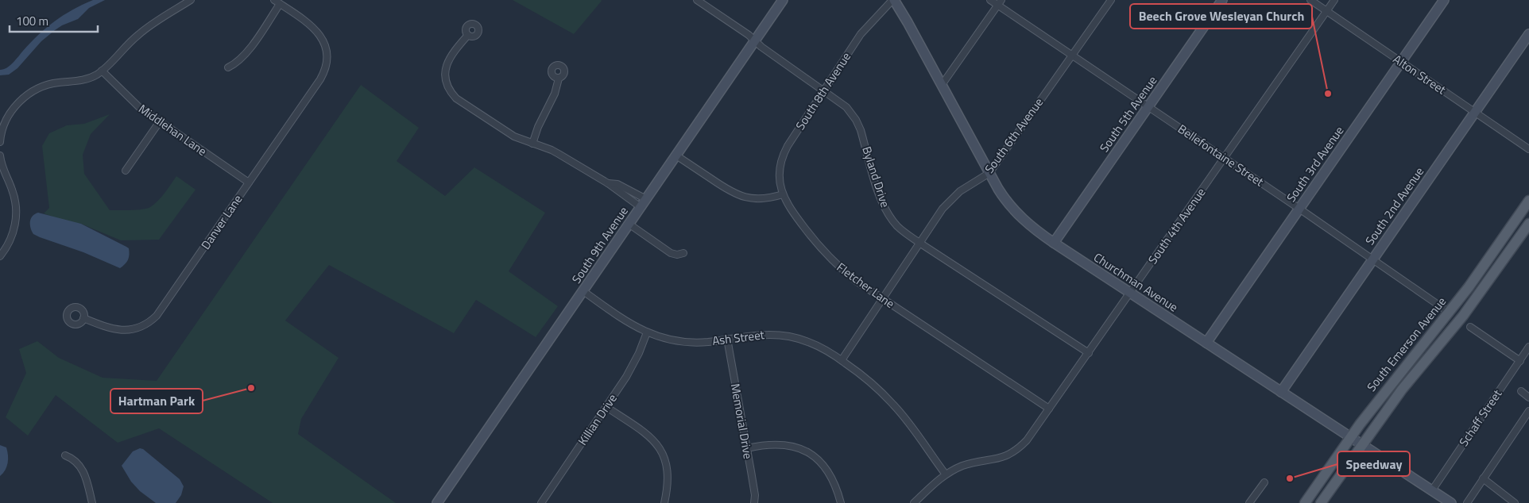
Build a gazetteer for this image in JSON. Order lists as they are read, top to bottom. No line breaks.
{"streets":{"main road":["South Emerson Avenue"],"street":["Alton Street","South 8th Avenue","South 5th Avenue","Middlehan Lane","South 6th Avenue","Bellefontaine Street","South 3rd Avenue","Byland Drive","South 2nd Avenue","Danver Lane","South 4th Avenue","South 9th Avenue","Churchman Avenue","Fletcher Lane","Ash Street","Schaff Street","Killian Drive","Memorial Drive"]},"crossings":[["Alton Street","South 3rd Avenue"],["Alton Street","South 2nd Avenue"],["Alton Street","South 4th Avenue"],["South 8th Avenue","Byland Drive"],["South 8th Avenue","Churchman Avenue"],["South 8th Avenue","Fletcher Lane"],["South 5th Avenue","Bellefontaine Street"],["South 5th Avenue","Churchman Avenue"],["Middlehan Lane","Danver Lane"],["South 6th Avenue","Bellefontaine Street"],["South 6th Avenue","Byland Drive"],["South 6th Avenue","Churchman Avenue"],["South 6th Avenue","Fletcher Lane"],["South 6th Avenue","Ash Street"],["Bellefontaine Street","South 3rd Avenue"],["Bellefontaine Street","South 2nd Avenue"],["Bellefontaine Street","South 4th Avenue"],["Bellefontaine Street","South Emerson Avenue"],["South 3rd Avenue","Churchman Avenue"],["Byland Drive","South 4th Avenue"],["Byland Drive","South 9th Avenue"],["South 2nd Avenue","Churchman Avenue"],["South 4th Avenue","Churchman Avenue"],["South 4th Avenue","Fletcher Lane"],["South 4th Avenue","Ash Street"],["South 9th Avenue","Ash Street"],["Churchman Avenue","South Emerson Avenue"],["Churchman Avenue","Schaff Street"],["Ash Street","Killian Drive"],["Ash Street","Memorial Drive"]],"places":["Beech Grove Wesleyan Church","Hartman Park","Speedway"],"scale_bar":"100 m"}
